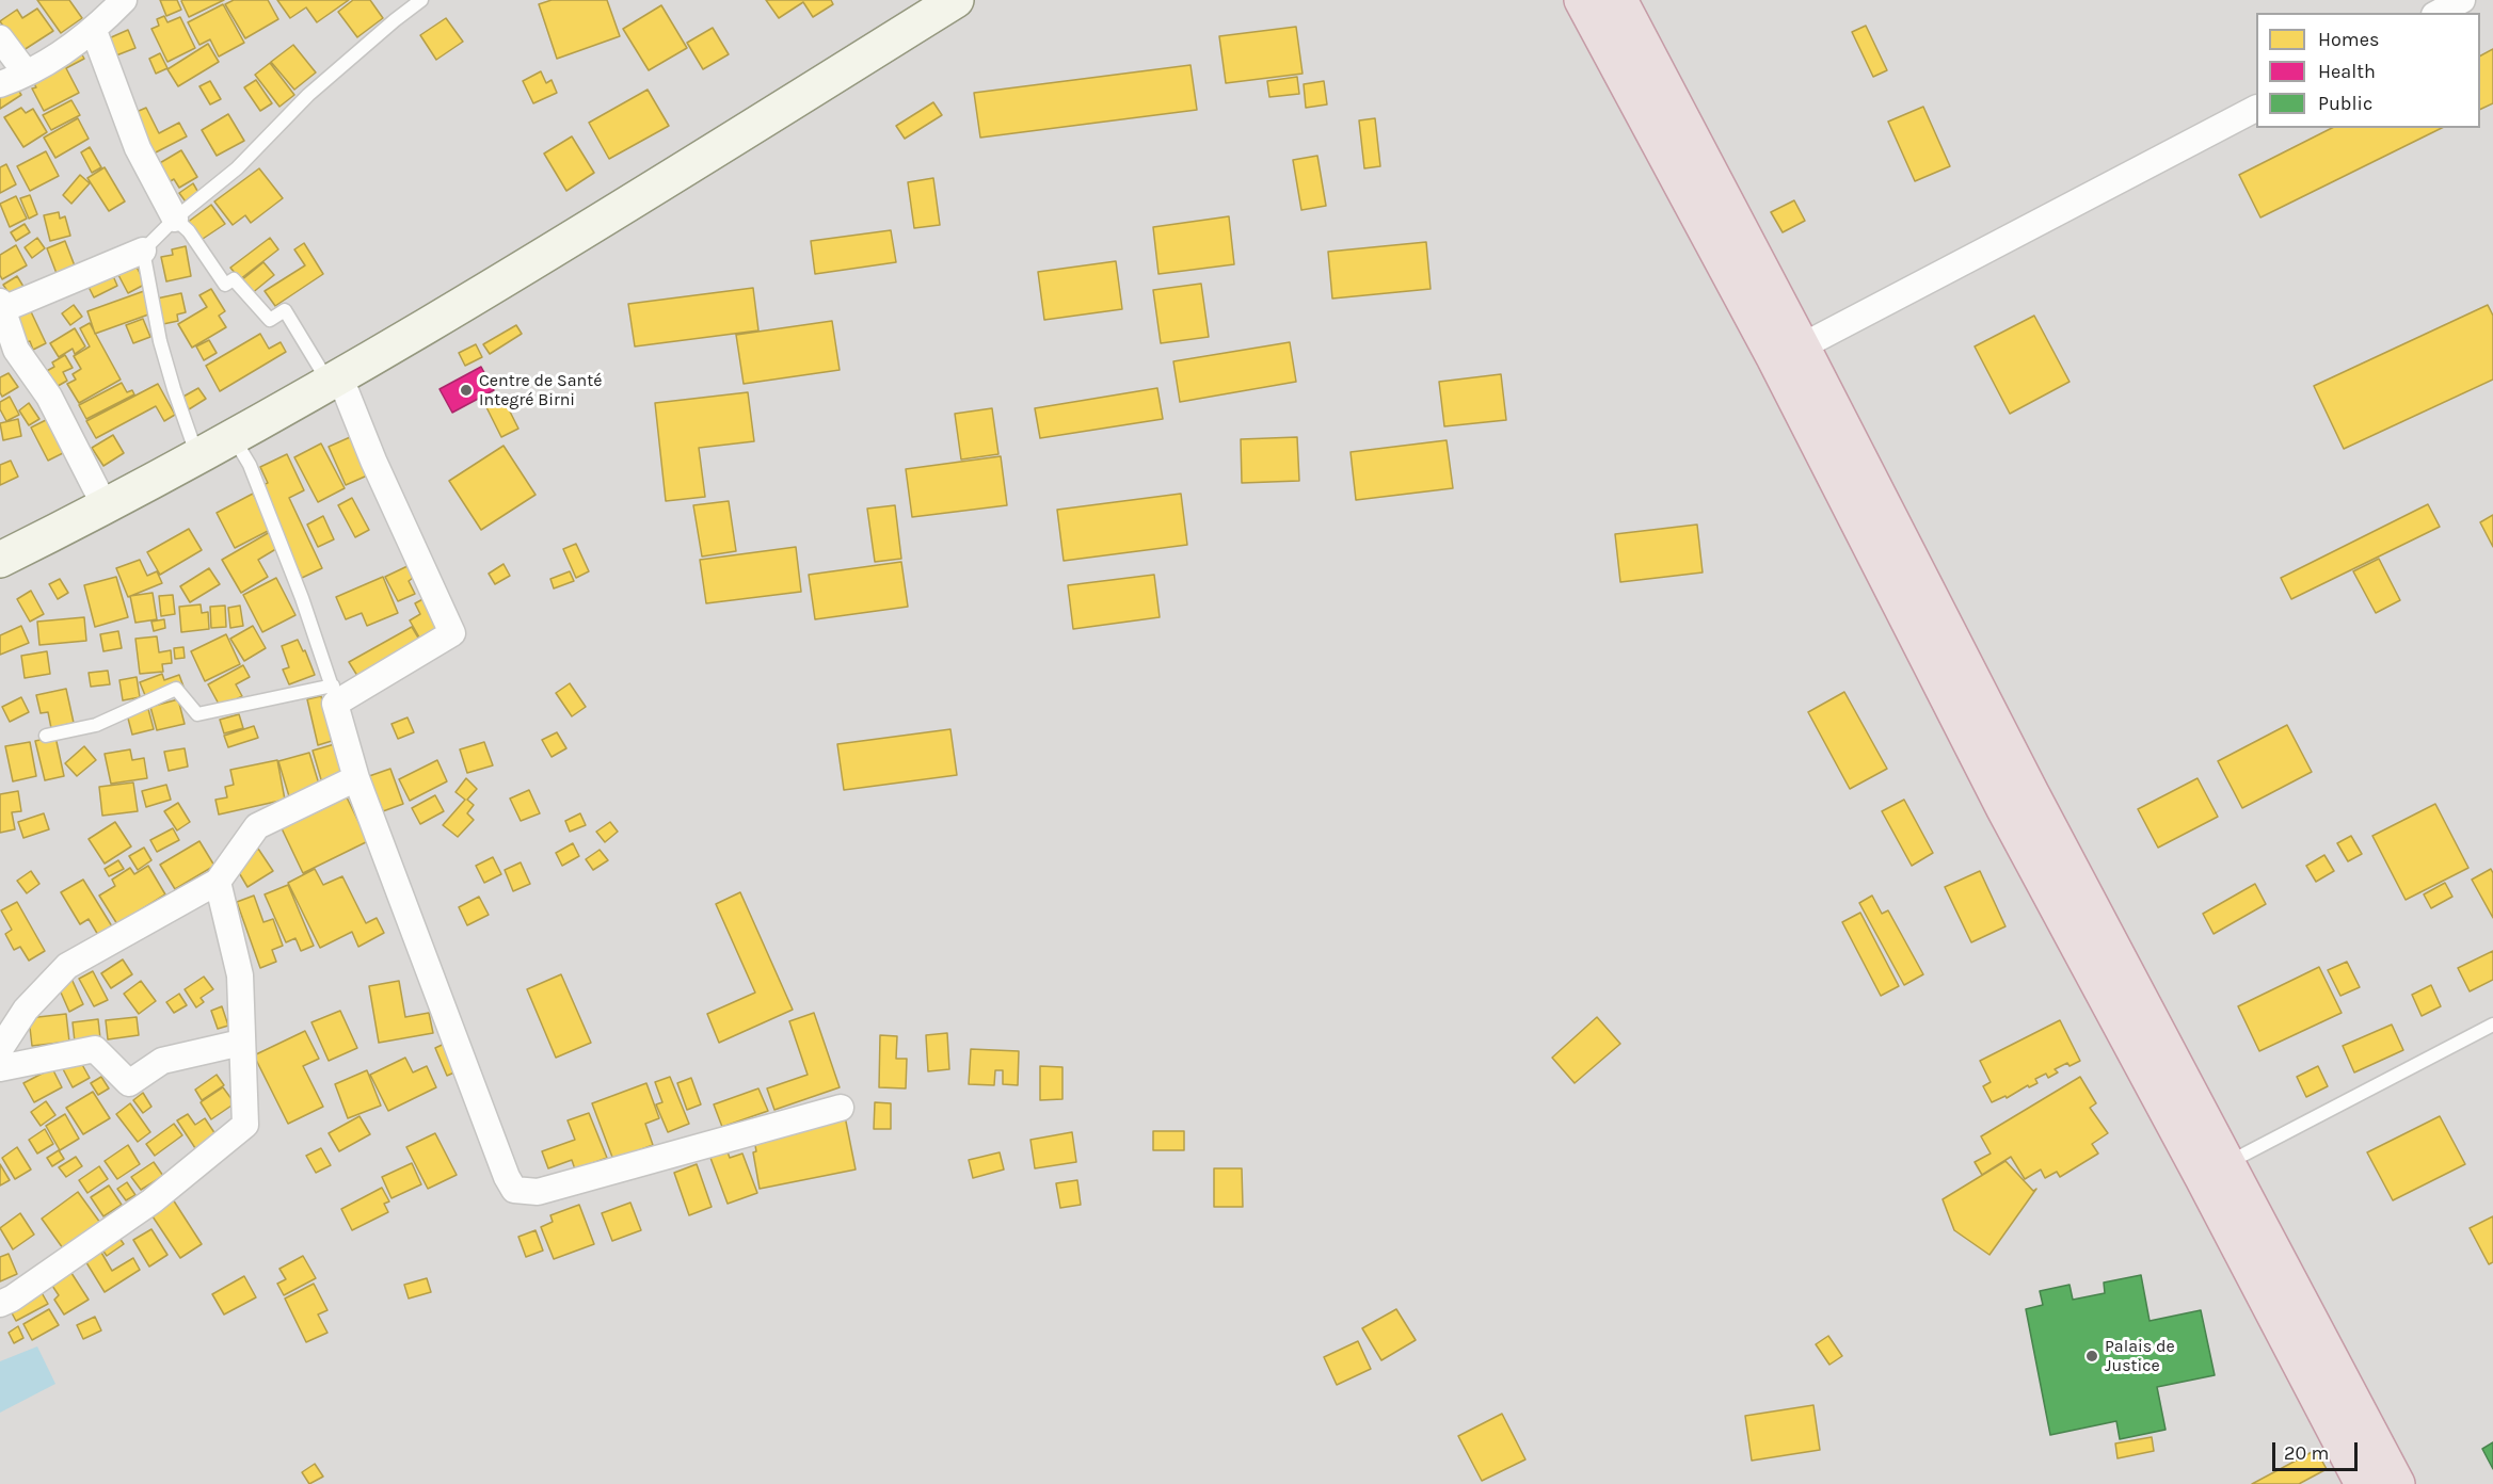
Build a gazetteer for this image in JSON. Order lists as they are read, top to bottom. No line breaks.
{"places":["Centre de Santé Integré Birni","Palais de Justice"],"legend":["Homes","Health","Public"],"scale_bar":"20 m"}
